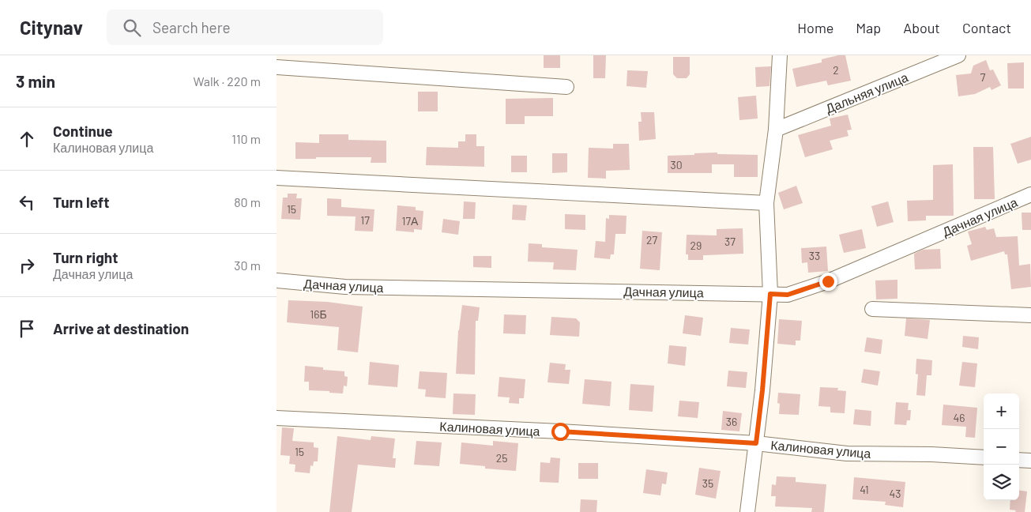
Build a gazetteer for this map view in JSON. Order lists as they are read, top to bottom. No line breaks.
{"streets":{"street":["Дальняя улица","Дачная улица","Калиновая улица"]},"house_numbers":["2","7","30","15","17","17А","27","37","29","33","16Б","46","36","15","25","35","41","43"],"page":{"header":"Citynav","search":"Search here","nav":["Home","Map","About","Contact"],"heading":["3 min","Walk · 220 m"],"list":[["Continue","Калиновая улица","110 m"],["Turn left","80 m"],["Turn right","Дачная улица","30 m"],"Arrive at destination"],"map_buttons":["+","−"]}}
